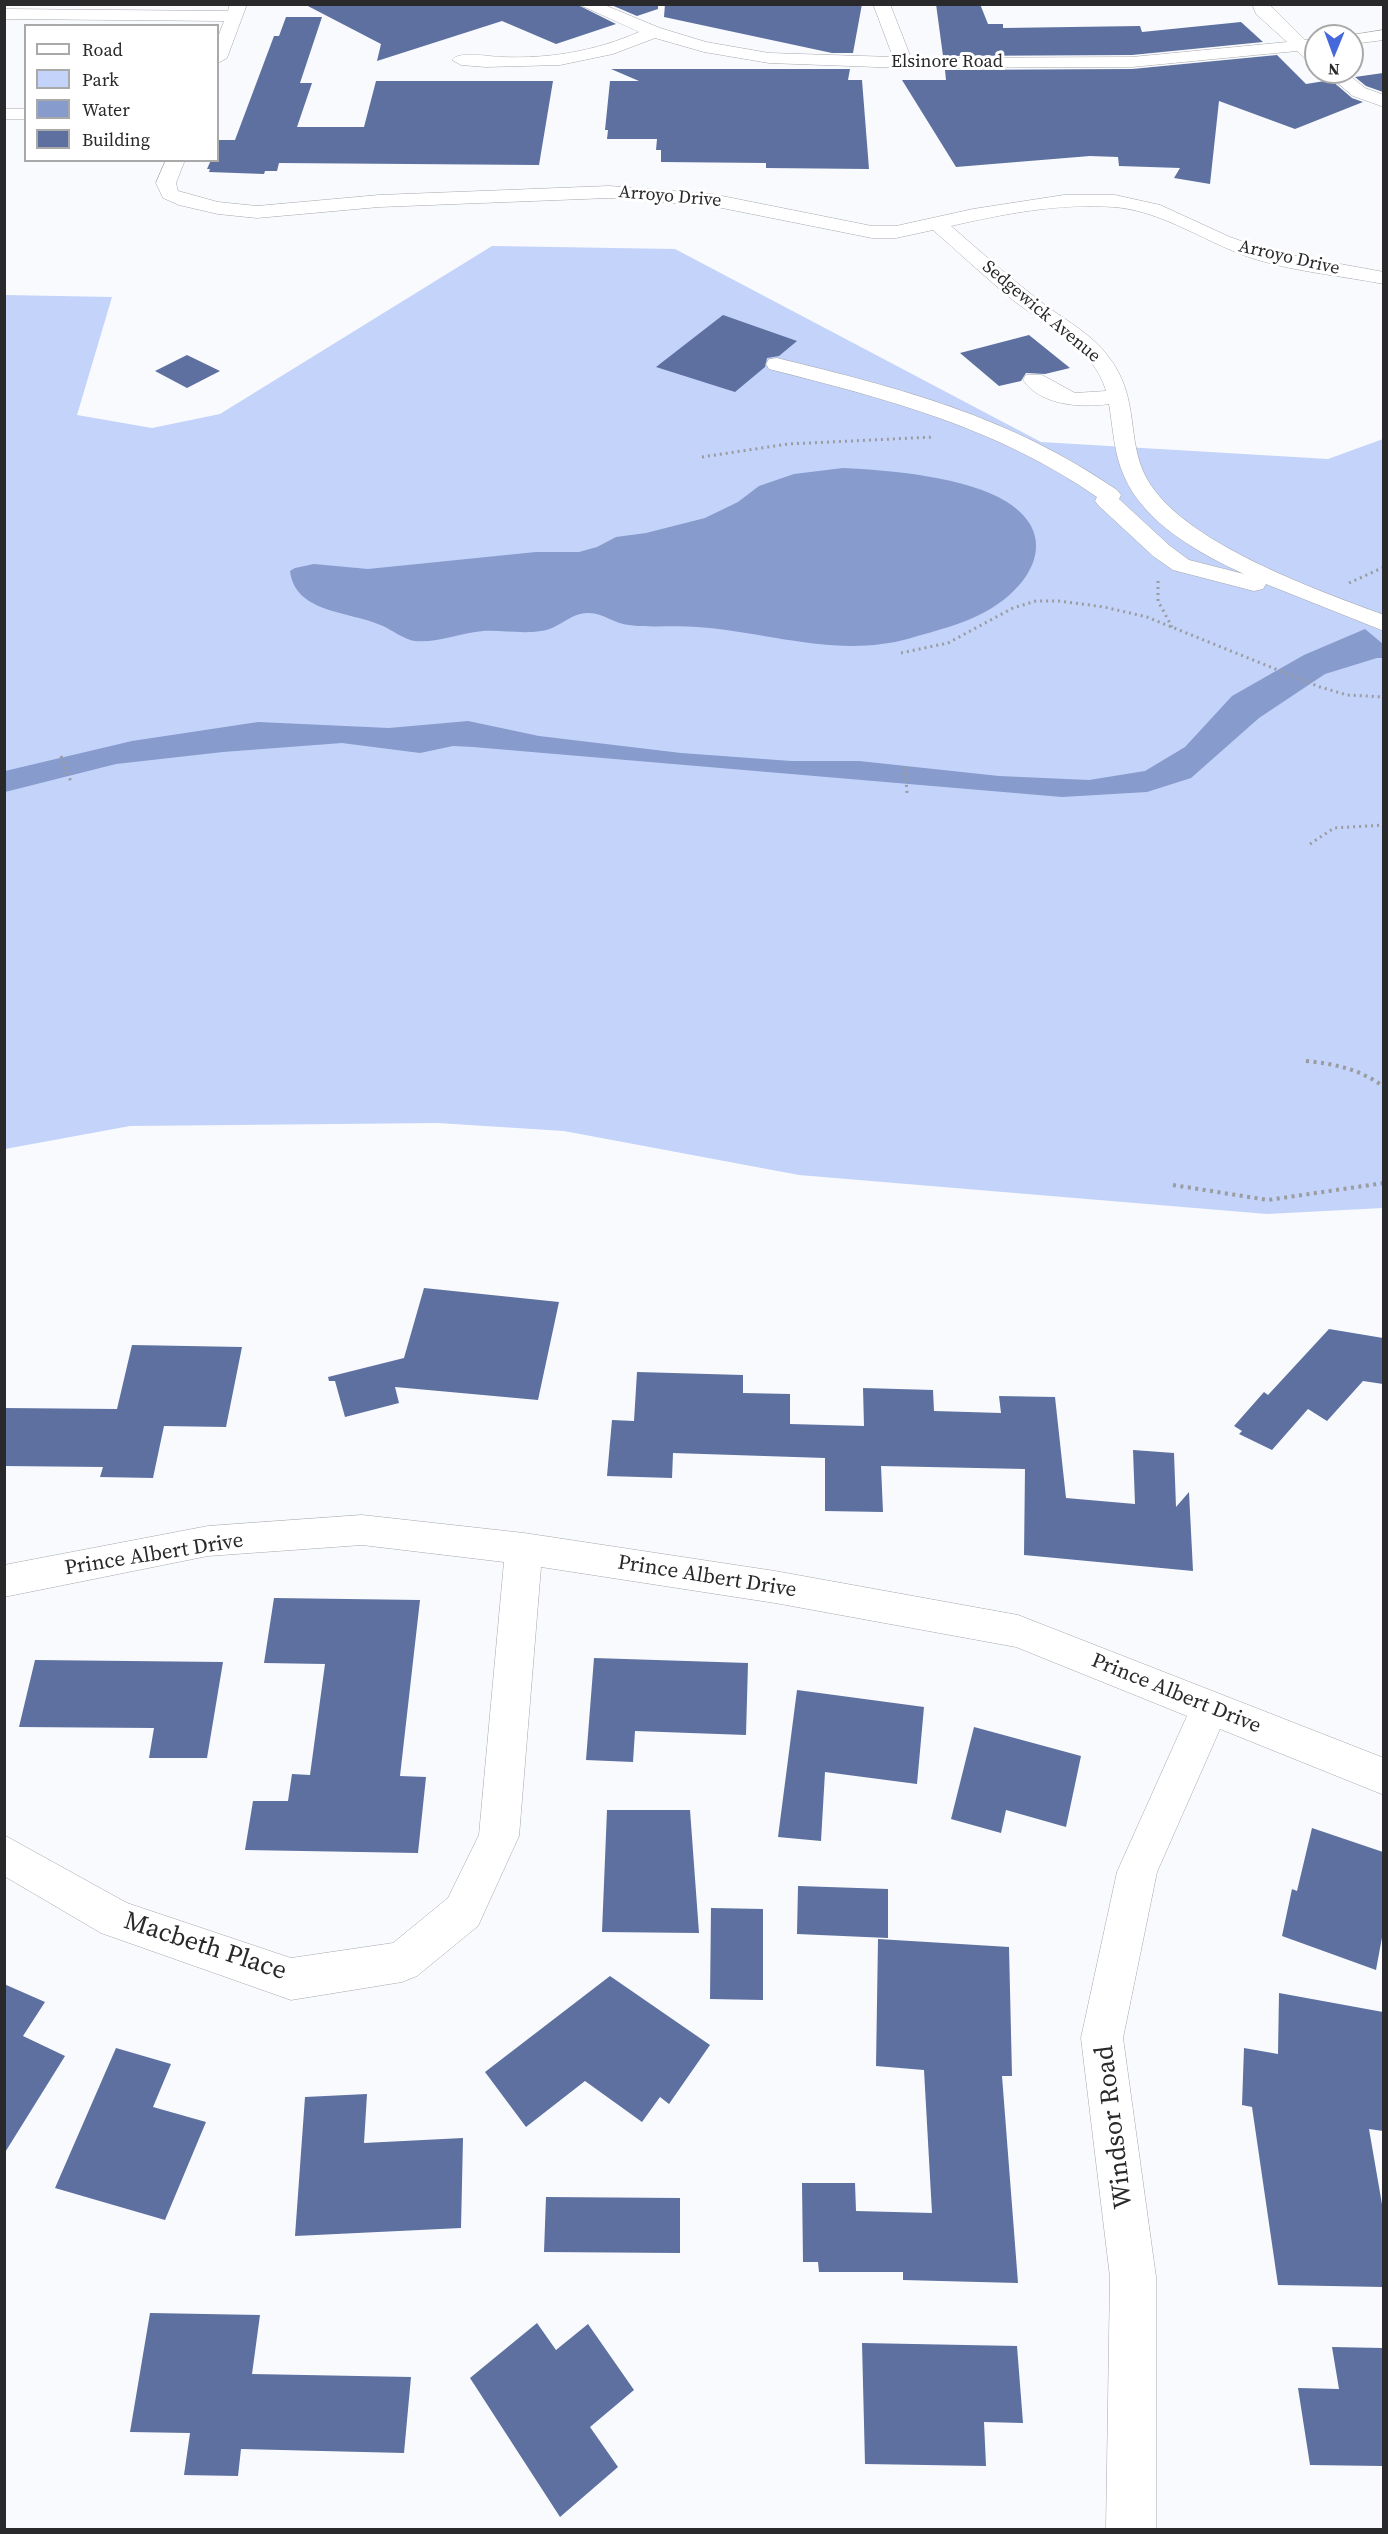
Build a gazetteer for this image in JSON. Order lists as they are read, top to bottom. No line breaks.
{"streets":{"street":["Elsinore Road","Arroyo Drive","Sedgewick Avenue","Prince Albert Drive","Macbeth Place","Windsor Road"]},"crossings":[["Arroyo Drive","Sedgewick Avenue"],["Prince Albert Drive","Macbeth Place"],["Prince Albert Drive","Windsor Road"]],"legend":["Road","Park","Water","Building"],"north":"bottom"}
